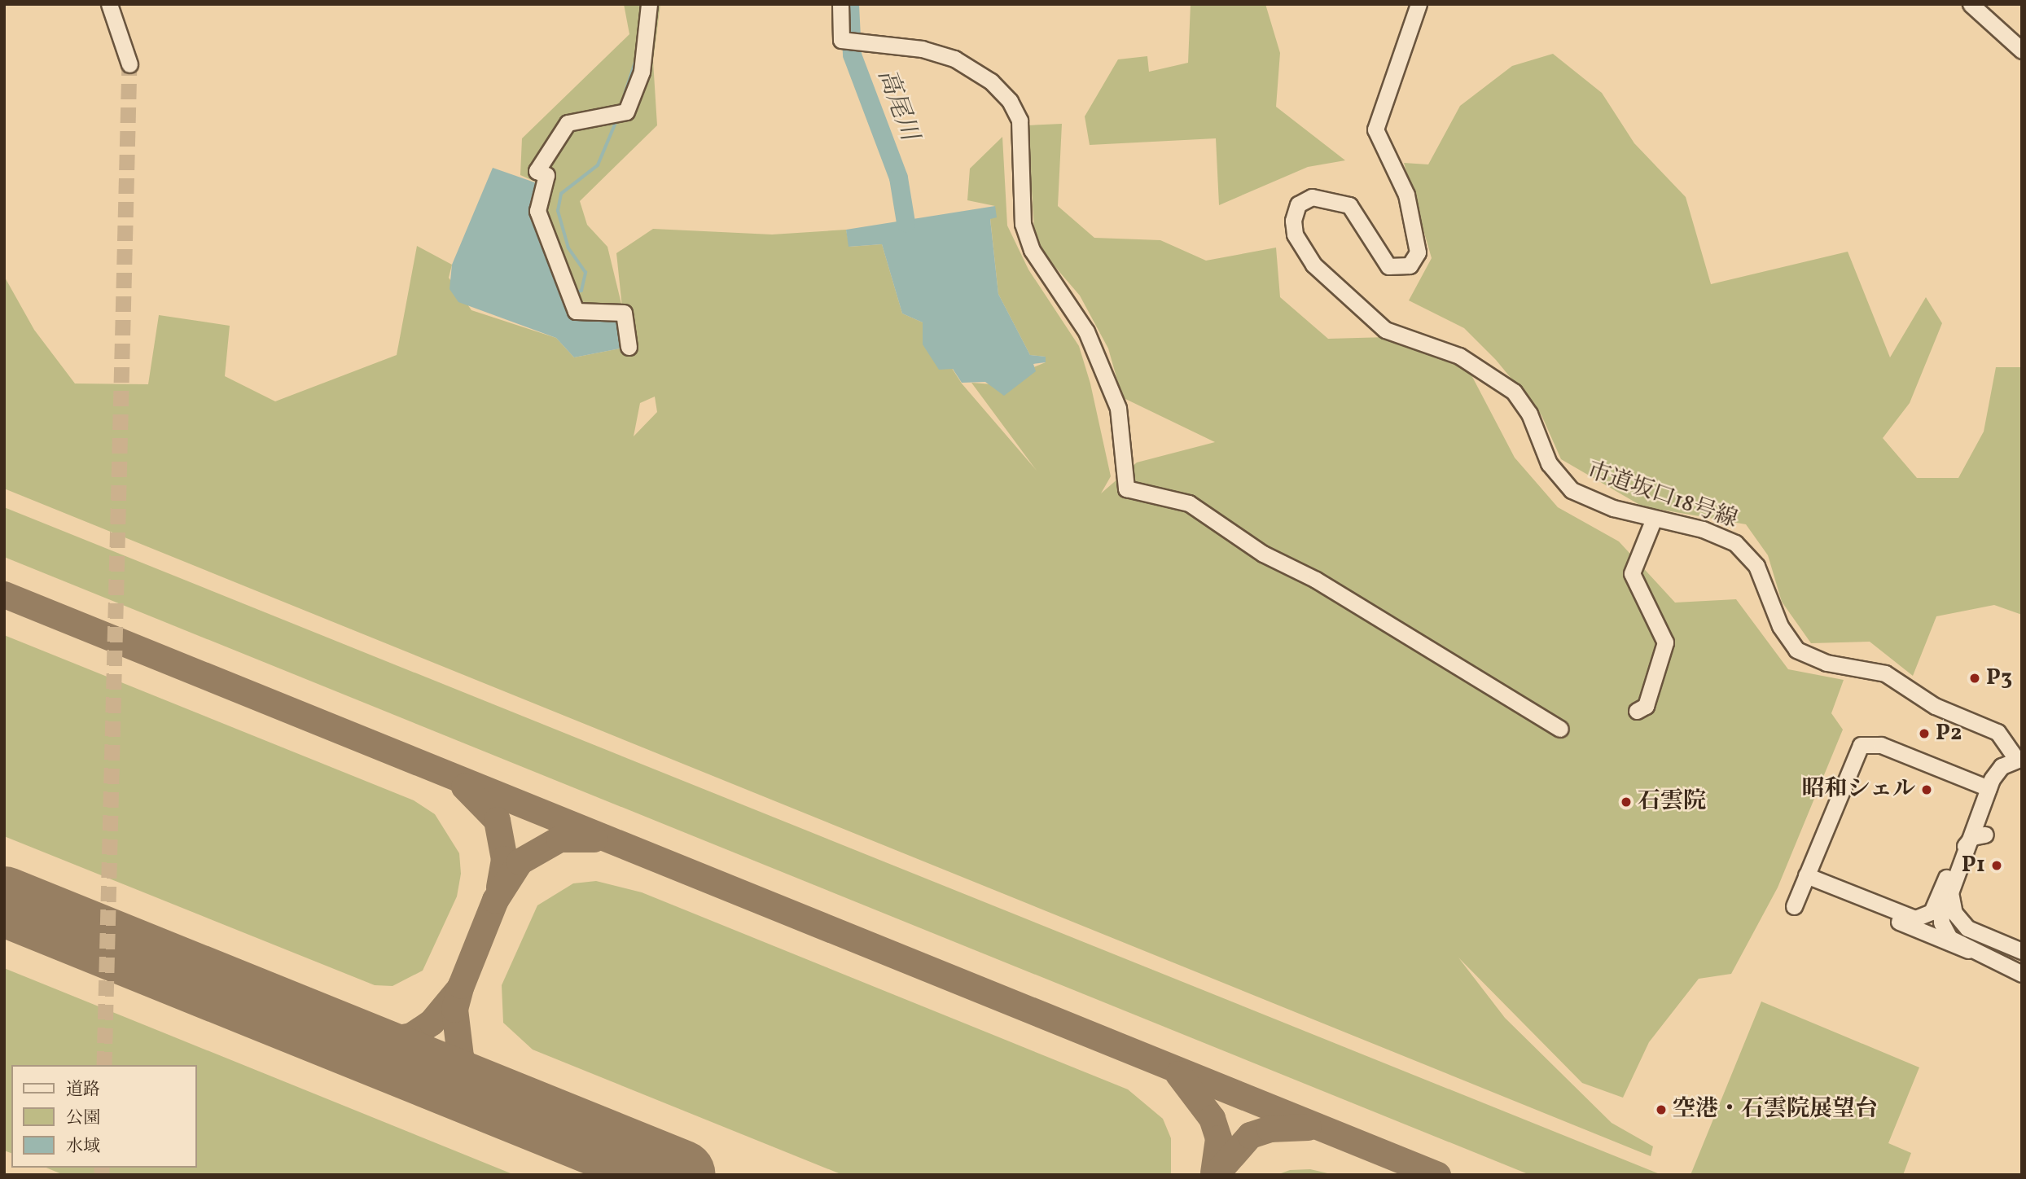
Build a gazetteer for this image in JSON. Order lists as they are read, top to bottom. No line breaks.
{"streets":{"street":["市道坂口18号線"]},"water":["高尾川"],"places":["P3","P2","昭和シェル","石雲院","P1","空港・石雲院展望台"],"legend":["道路","公園","水域"]}
